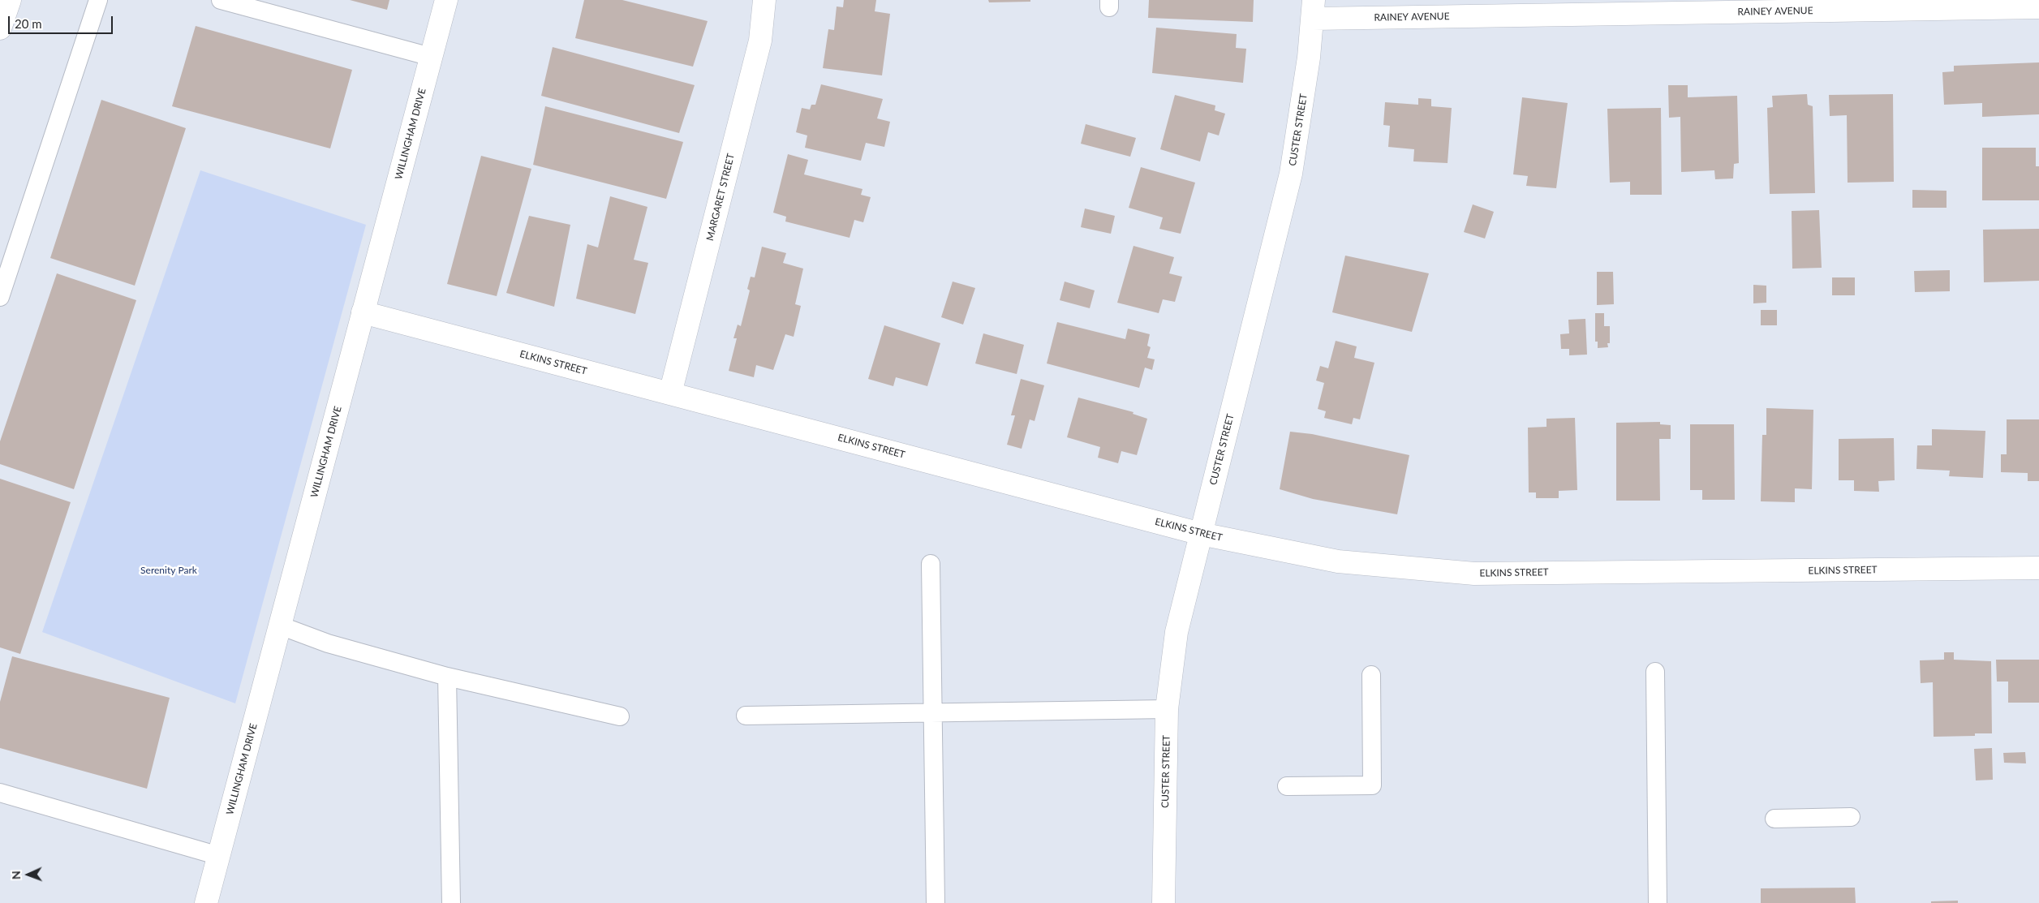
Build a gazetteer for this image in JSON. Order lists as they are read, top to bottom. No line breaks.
{"streets":{"street":["RAINEY AVENUE","CUSTER STREET","WILLINGHAM DRIVE","MARGARET STREET","ELKINS STREET"]},"crossings":[["RAINEY AVENUE","CUSTER STREET"],["CUSTER STREET","ELKINS STREET"],["WILLINGHAM DRIVE","ELKINS STREET"],["MARGARET STREET","ELKINS STREET"]],"parks":["Serenity Park"],"scale_bar":"20 m","north":"left"}
